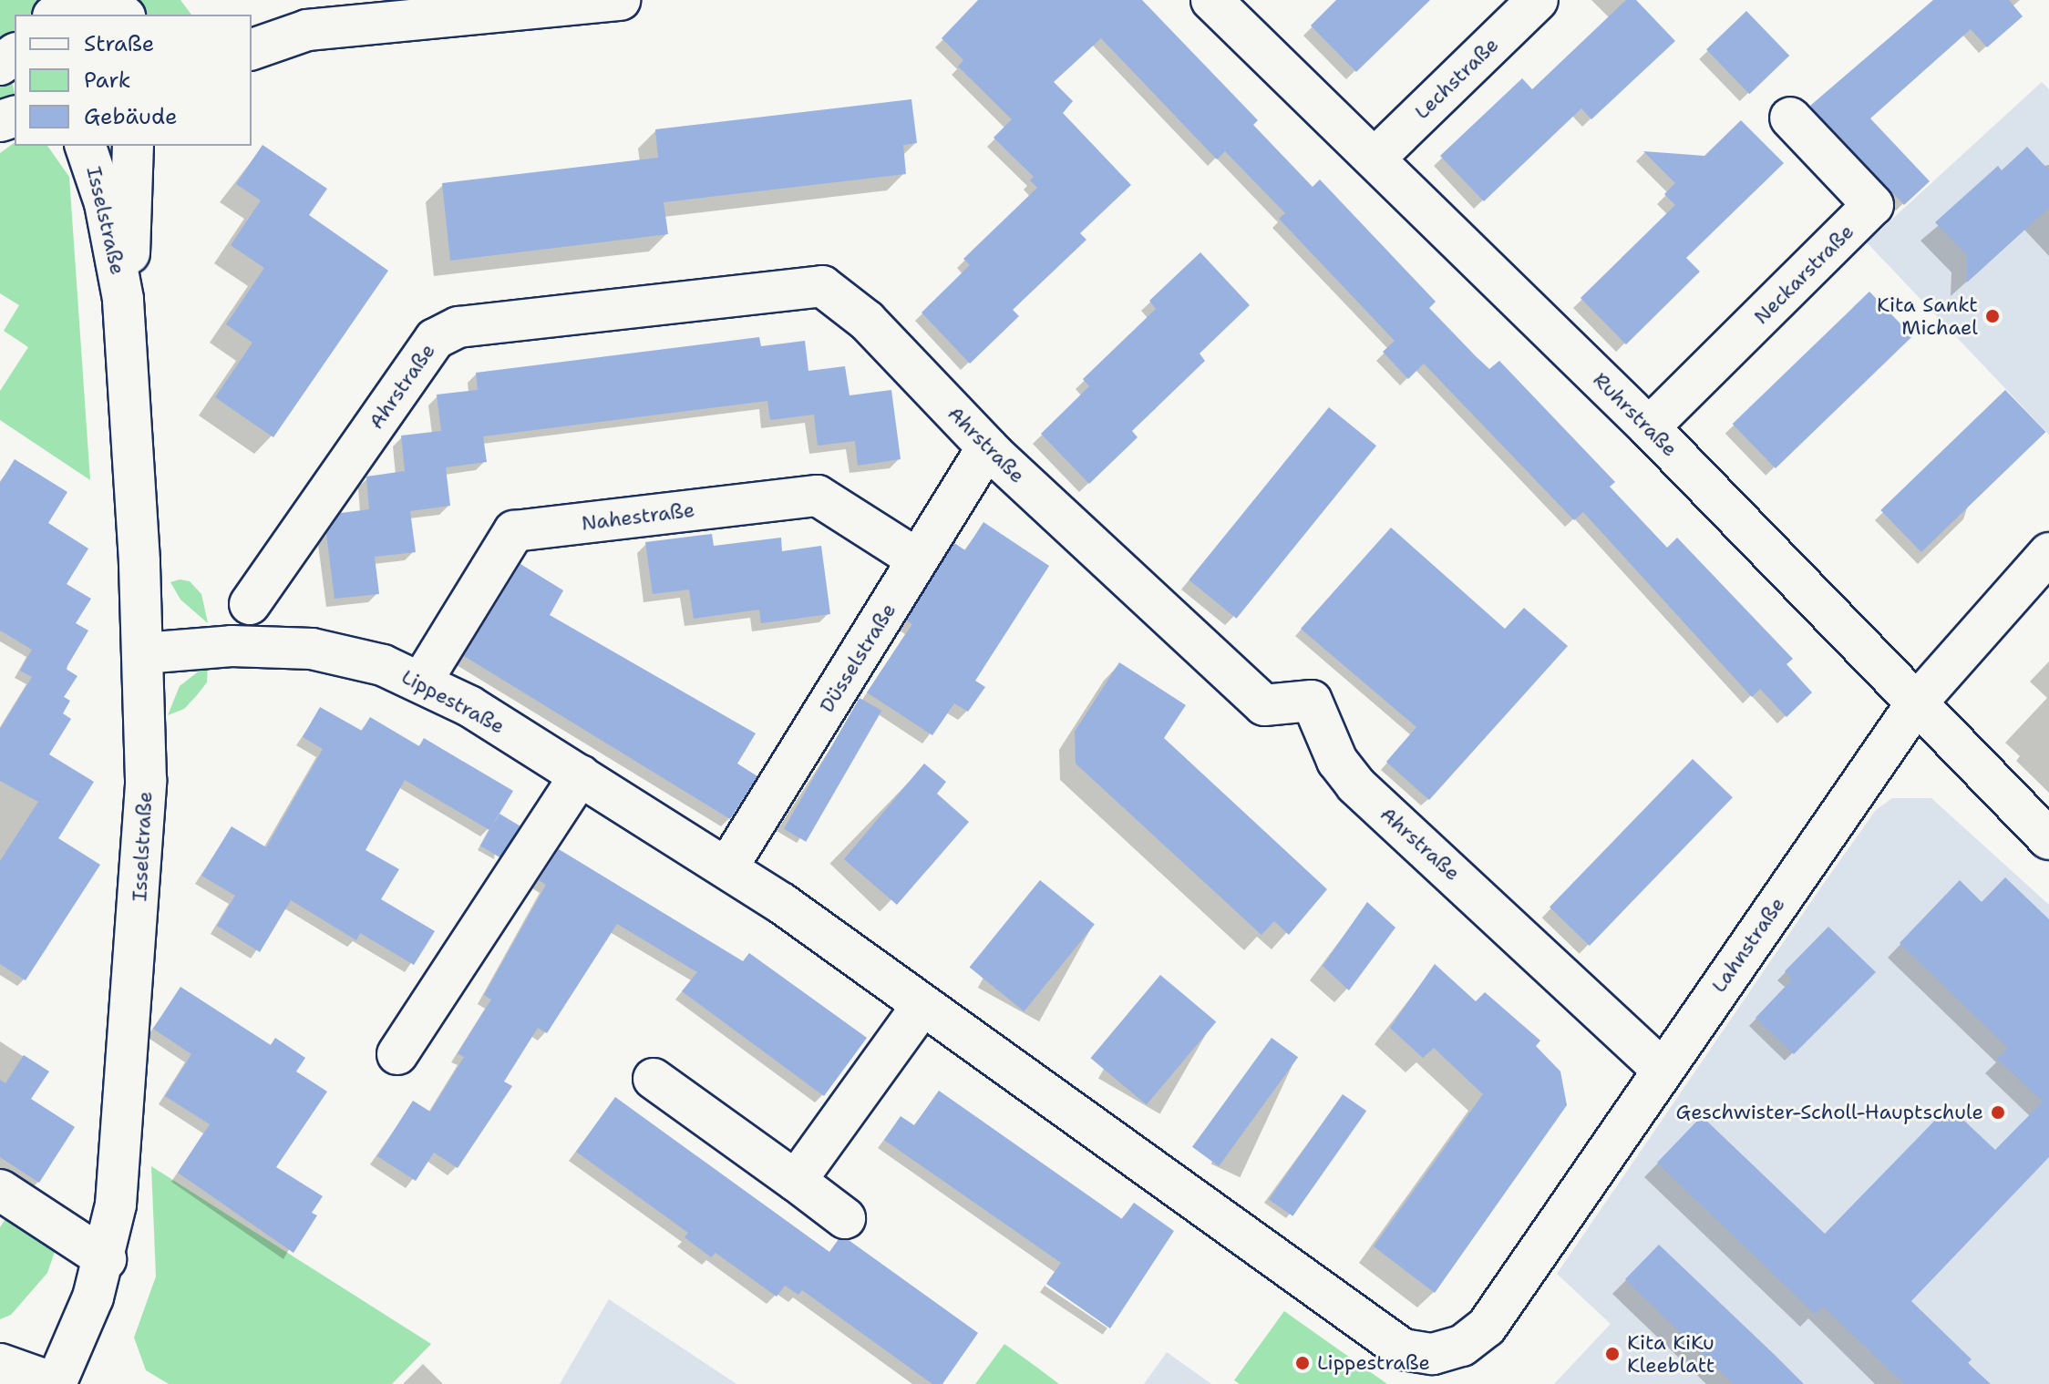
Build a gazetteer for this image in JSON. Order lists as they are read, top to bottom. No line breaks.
{"streets":{"street":["Lechstraße","Isselstraße","Neckarstraße","Ahrstraße","Ruhrstraße","Nahestraße","Düsselstraße","Lippestraße","Lahnstraße"]},"crossings":[["Lechstraße","Ruhrstraße"],["Isselstraße","Lippestraße"],["Neckarstraße","Ruhrstraße"],["Ahrstraße","Düsselstraße"],["Ahrstraße","Lahnstraße"],["Ruhrstraße","Lahnstraße"],["Nahestraße","Düsselstraße"],["Nahestraße","Lippestraße"],["Düsselstraße","Lippestraße"],["Lippestraße","Lahnstraße"]],"places":["Kita Sankt Michael","Geschwister-Scholl-Hauptschule","Kita KiKu Kleeblatt","Lippestraße"],"legend":["Straße","Park","Gebäude"]}
